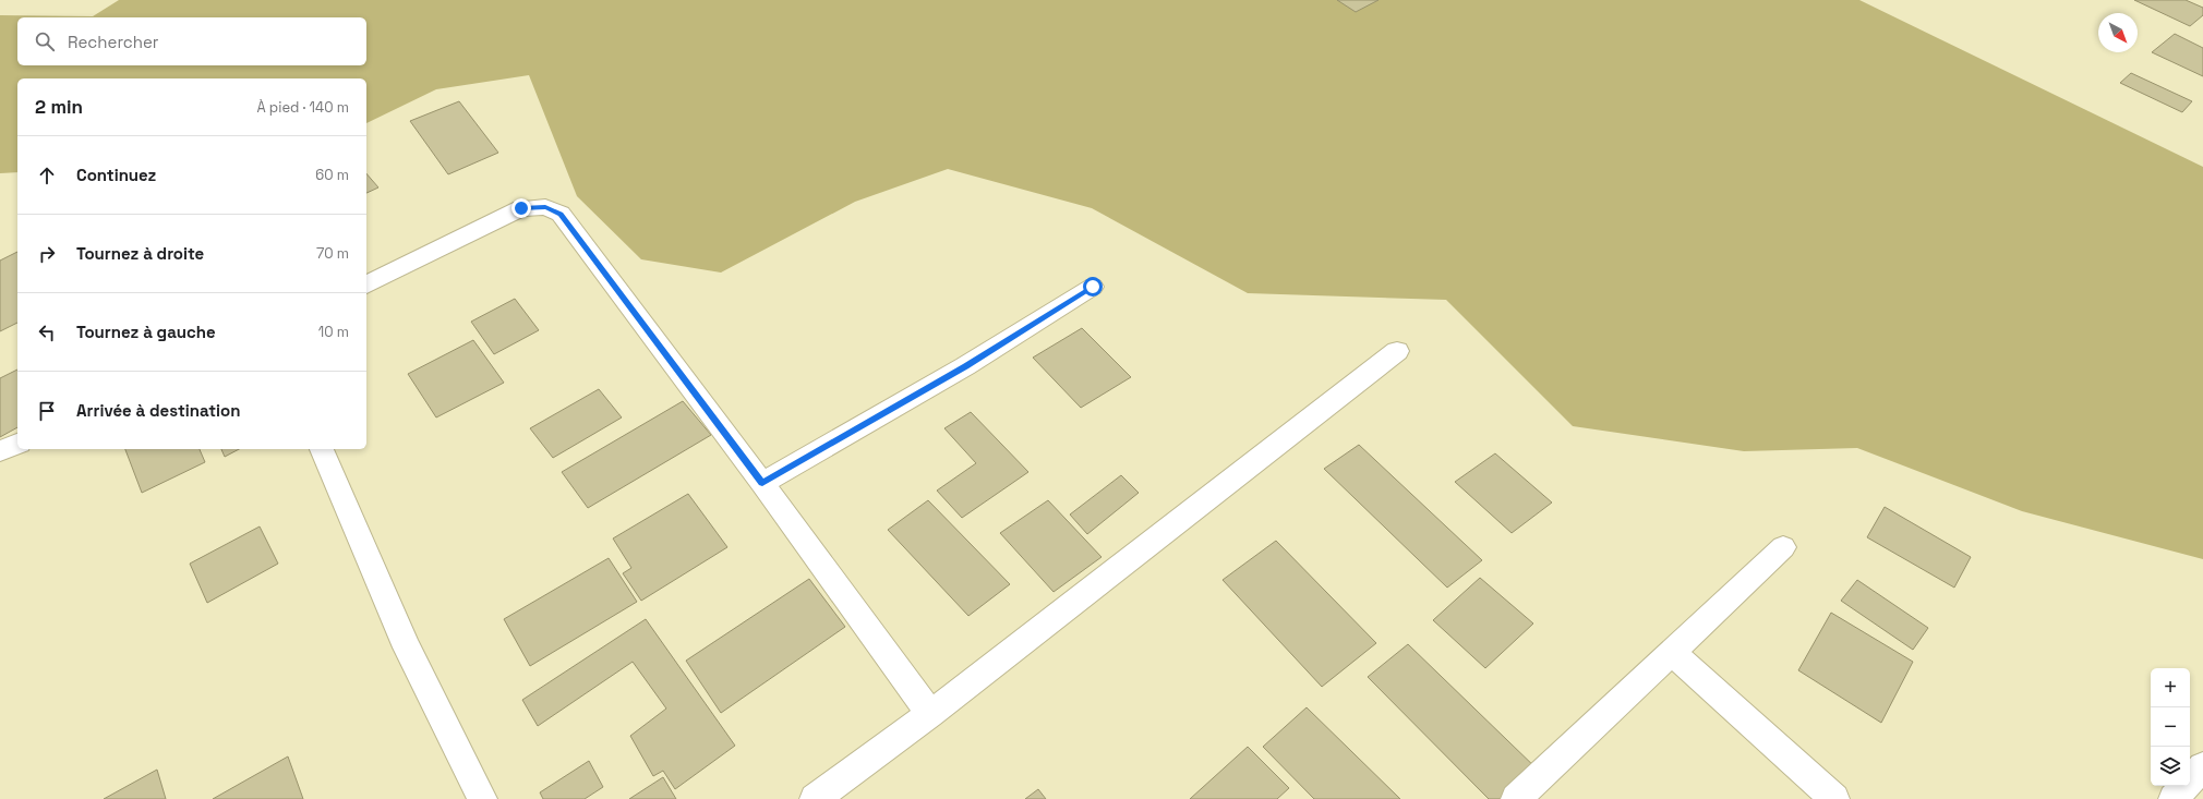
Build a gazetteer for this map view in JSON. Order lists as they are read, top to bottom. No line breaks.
{"north":"bottom right","page":{"search":"Rechercher","heading":["2 min","À pied · 140 m"],"list":[["Continuez","60 m"],["Tournez à droite","70 m"],["Tournez à gauche","10 m"],"Arrivée à destination"],"map_buttons":["+","−"]}}
